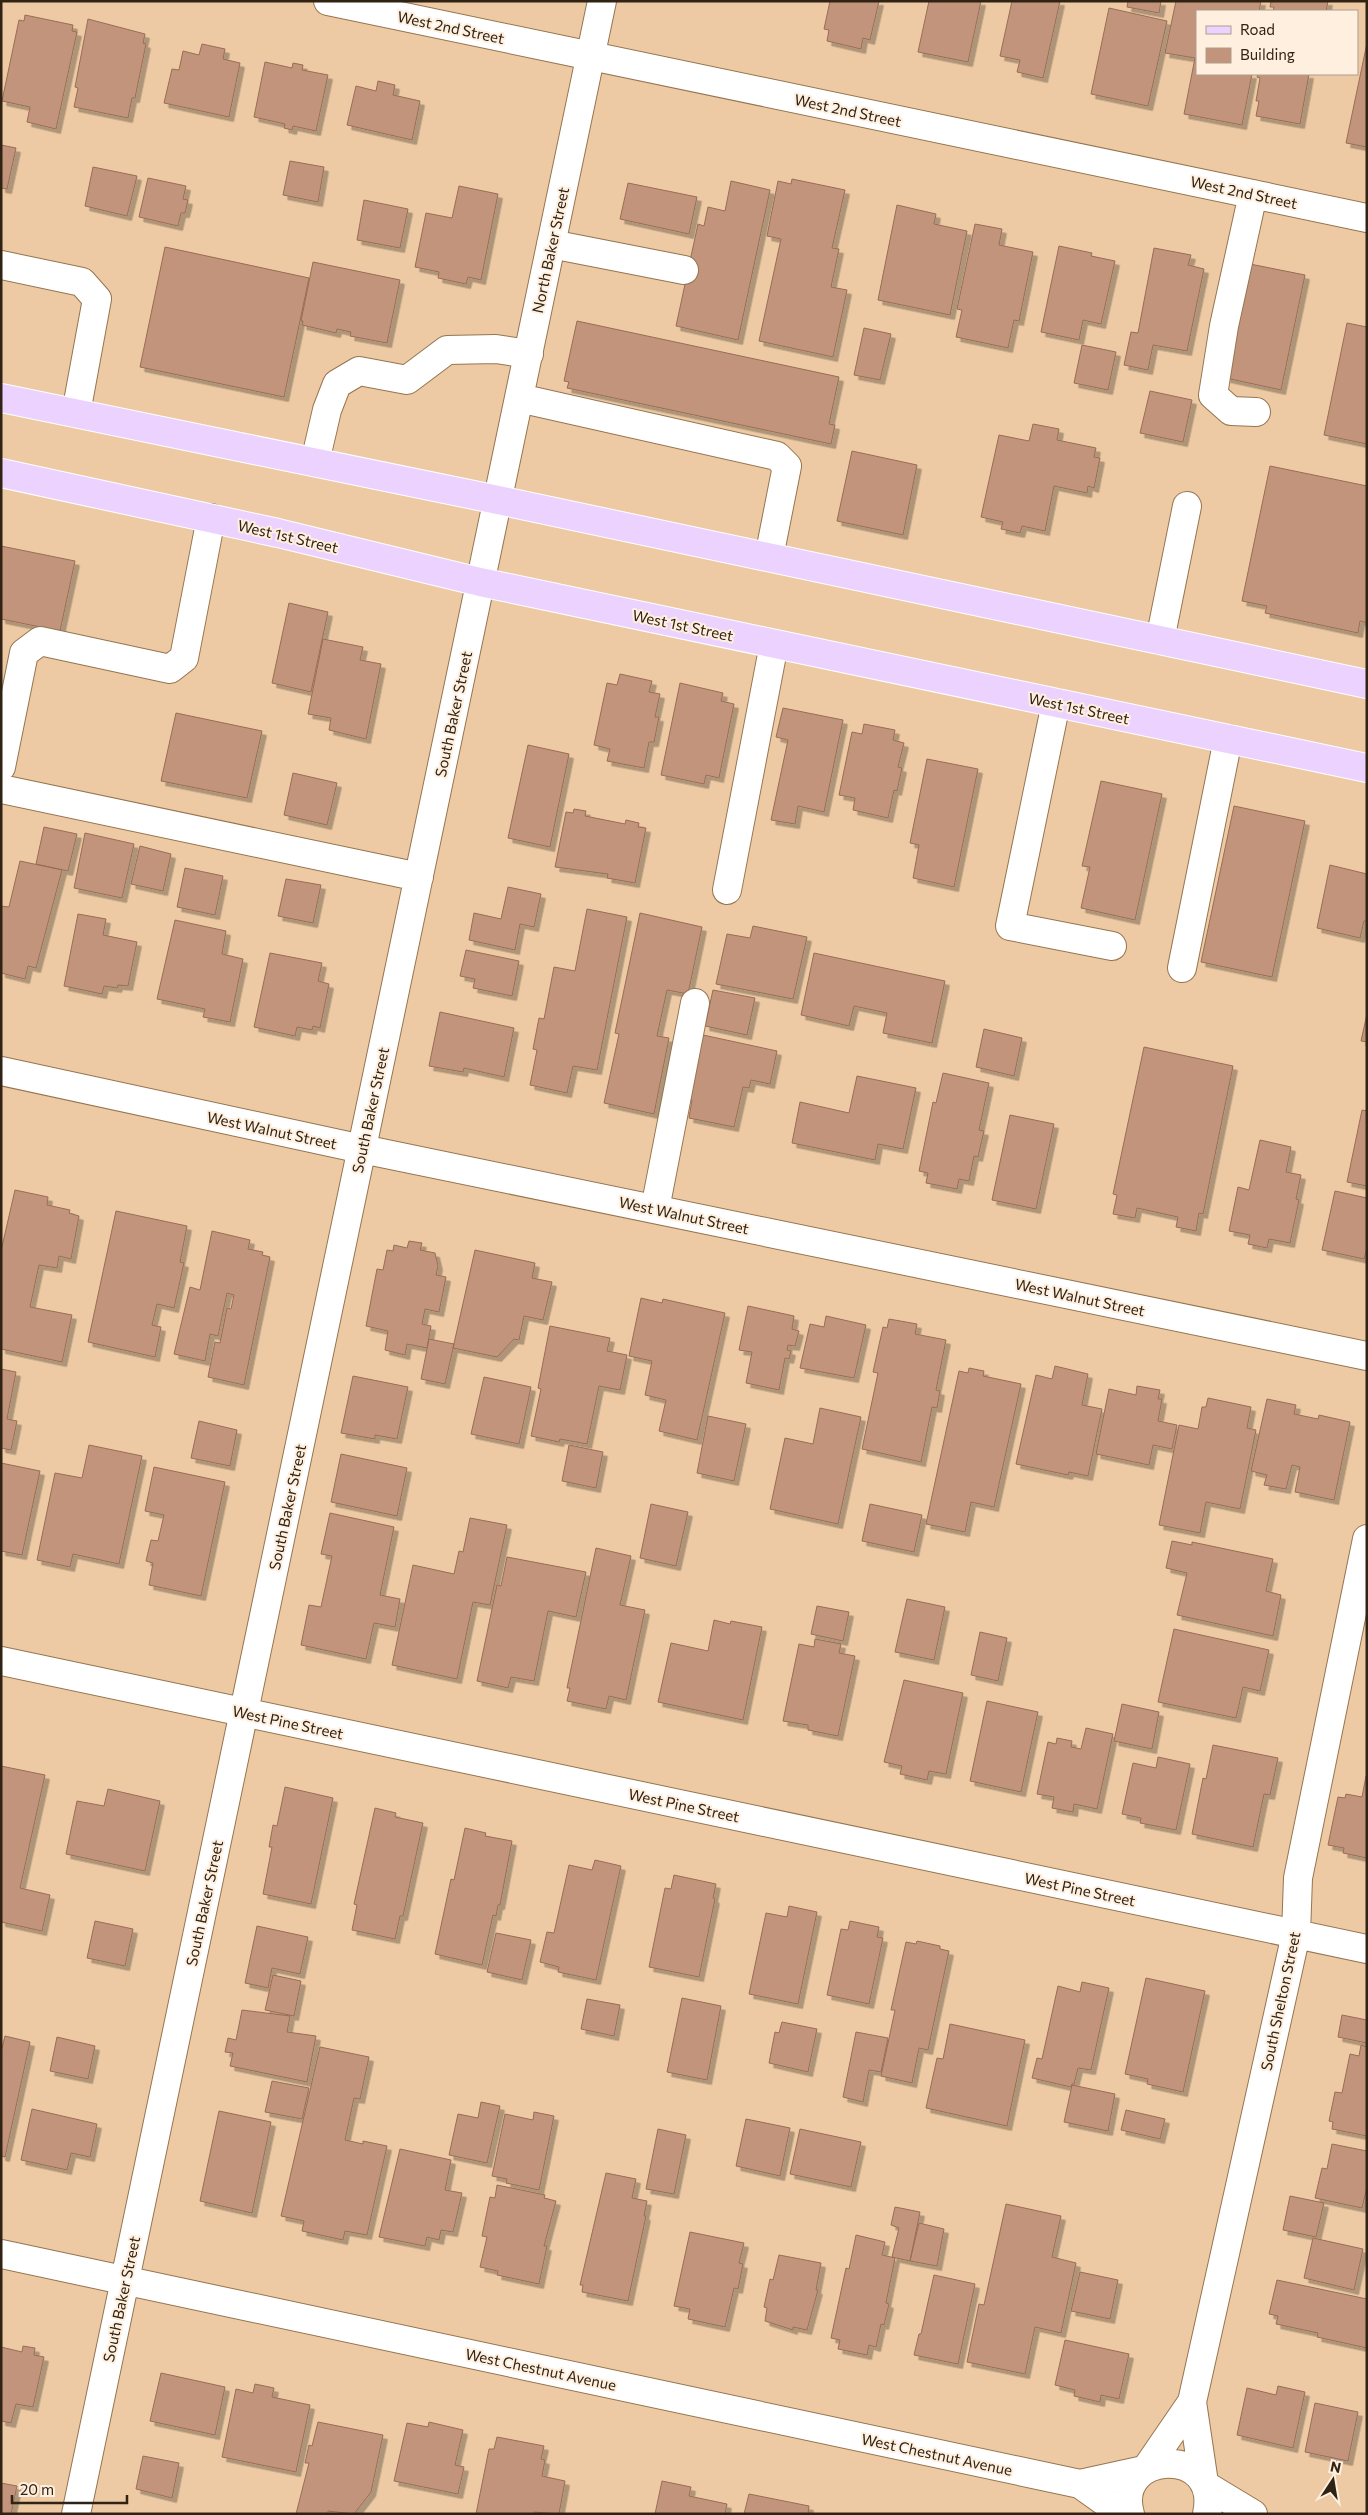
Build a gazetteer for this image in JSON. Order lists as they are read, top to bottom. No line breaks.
{"streets":{"main road":["West 1st Street"],"street":["West 2nd Street","North Baker Street","South Baker Street","West Walnut Street","West Pine Street","South Shelton Street","West Chestnut Avenue"]},"crossings":[["West 2nd Street","North Baker Street"],["North Baker Street","South Baker Street"],["West 1st Street","South Baker Street"],["South Baker Street","West Walnut Street"],["South Baker Street","West Pine Street"],["South Baker Street","West Chestnut Avenue"],["West Pine Street","South Shelton Street"],["South Shelton Street","West Chestnut Avenue"]],"legend":["Road","Building"],"scale_bar":"20 m","north":"top"}
